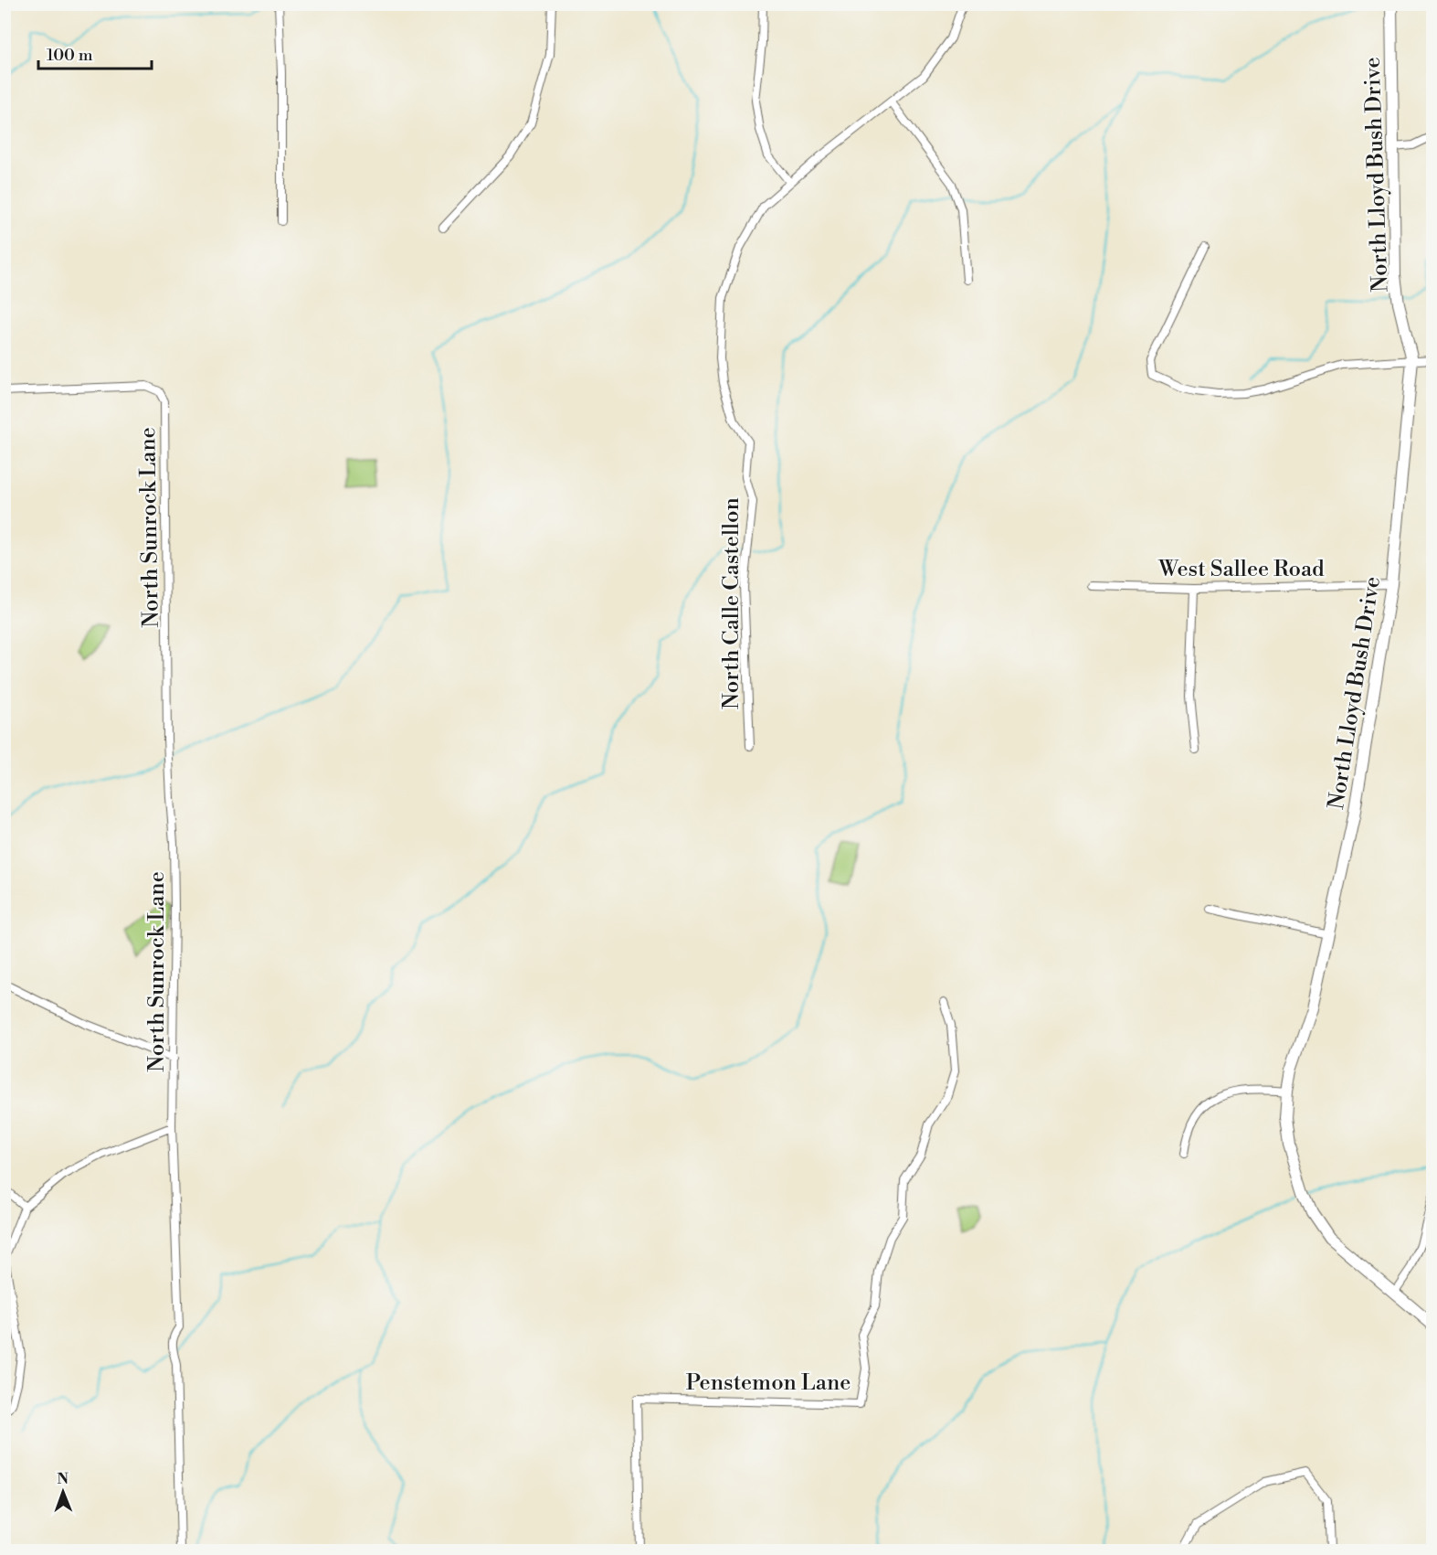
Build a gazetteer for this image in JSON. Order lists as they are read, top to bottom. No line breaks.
{"streets":{"street":["North Lloyd Bush Drive","North Sunrock Lane","West Sallee Road","North Calle Castellon","Penstemon Lane"]},"crossings":[["North Lloyd Bush Drive","West Sallee Road"]],"scale_bar":"100 m","north":"top"}
